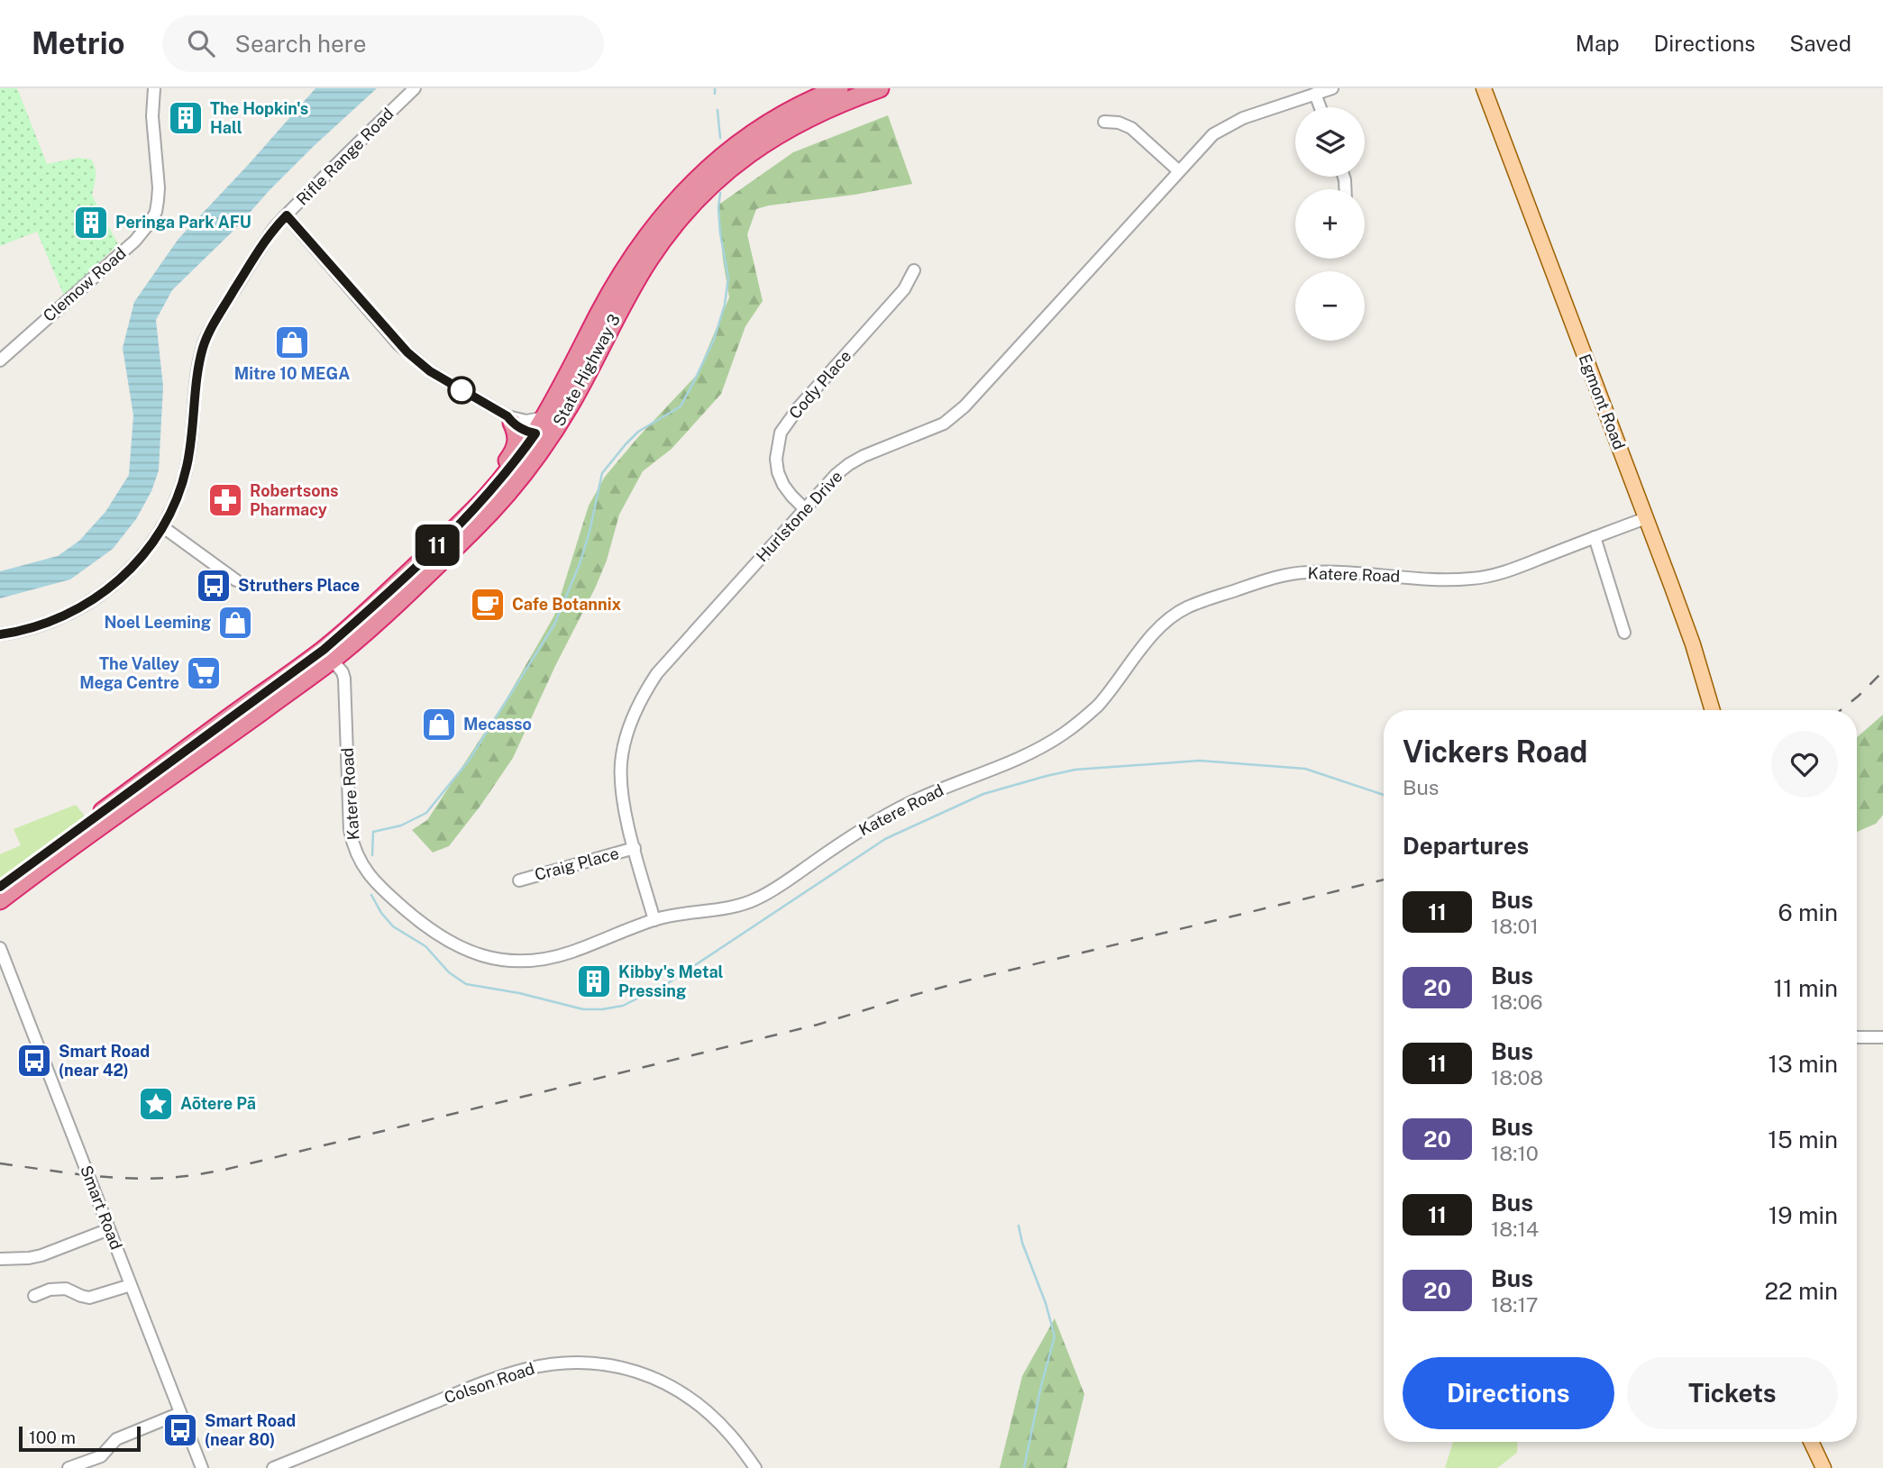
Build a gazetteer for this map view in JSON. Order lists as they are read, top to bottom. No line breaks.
{"streets":{"highway":["State Highway 3"],"main road":["Egmont Road"],"street":["Rifle Range Road","Clemow Road","Cody Place","Hurlstone Drive","Katere Road","Craig Place","Smart Road","Colson Road"]},"crossings":[["State Highway 3","Katere Road"],["Cody Place","Hurlstone Drive"],["Egmont Road","Katere Road"],["Hurlstone Drive","Katere Road"],["Hurlstone Drive","Craig Place"]],"places":{"building":["The Hopkin's Hall","Peringa Park AFU","Kibby's Metal Pressing"],"shop":["Mitre 10 MEGA","Noel Leeming","Mecasso"],"pharmacy":["Robertsons Pharmacy"],"bus stop":["Struthers Place","Smart Road (near 42)","Smart Road (near 80)"],"cafe":["Cafe Botannix"],"supermarket":["The Valley Mega Centre"],"place":["Aōtere Pā"]},"lines":["bus line 11"],"scale_bar":"100 m","page":{"header":"Metrio","search":"Search here","nav":["Map","Directions","Saved"],"on_map":"11","map_buttons":["+","−"],"heading":[["Vickers Road","Bus"],"Departures"],"list":[{"mark":"11","name":"Bus","note":"18:01","value":"6 min"},{"mark":"20","name":"Bus","note":"18:06","value":"11 min"},{"mark":"11","name":"Bus","note":"18:08","value":"13 min"},{"mark":"20","name":"Bus","note":"18:10","value":"15 min"},{"mark":"11","name":"Bus","note":"18:14","value":"19 min"},{"mark":"20","name":"Bus","note":"18:17","value":"22 min"}],"buttons":["Directions","Tickets"],"scale":"100 m"}}
